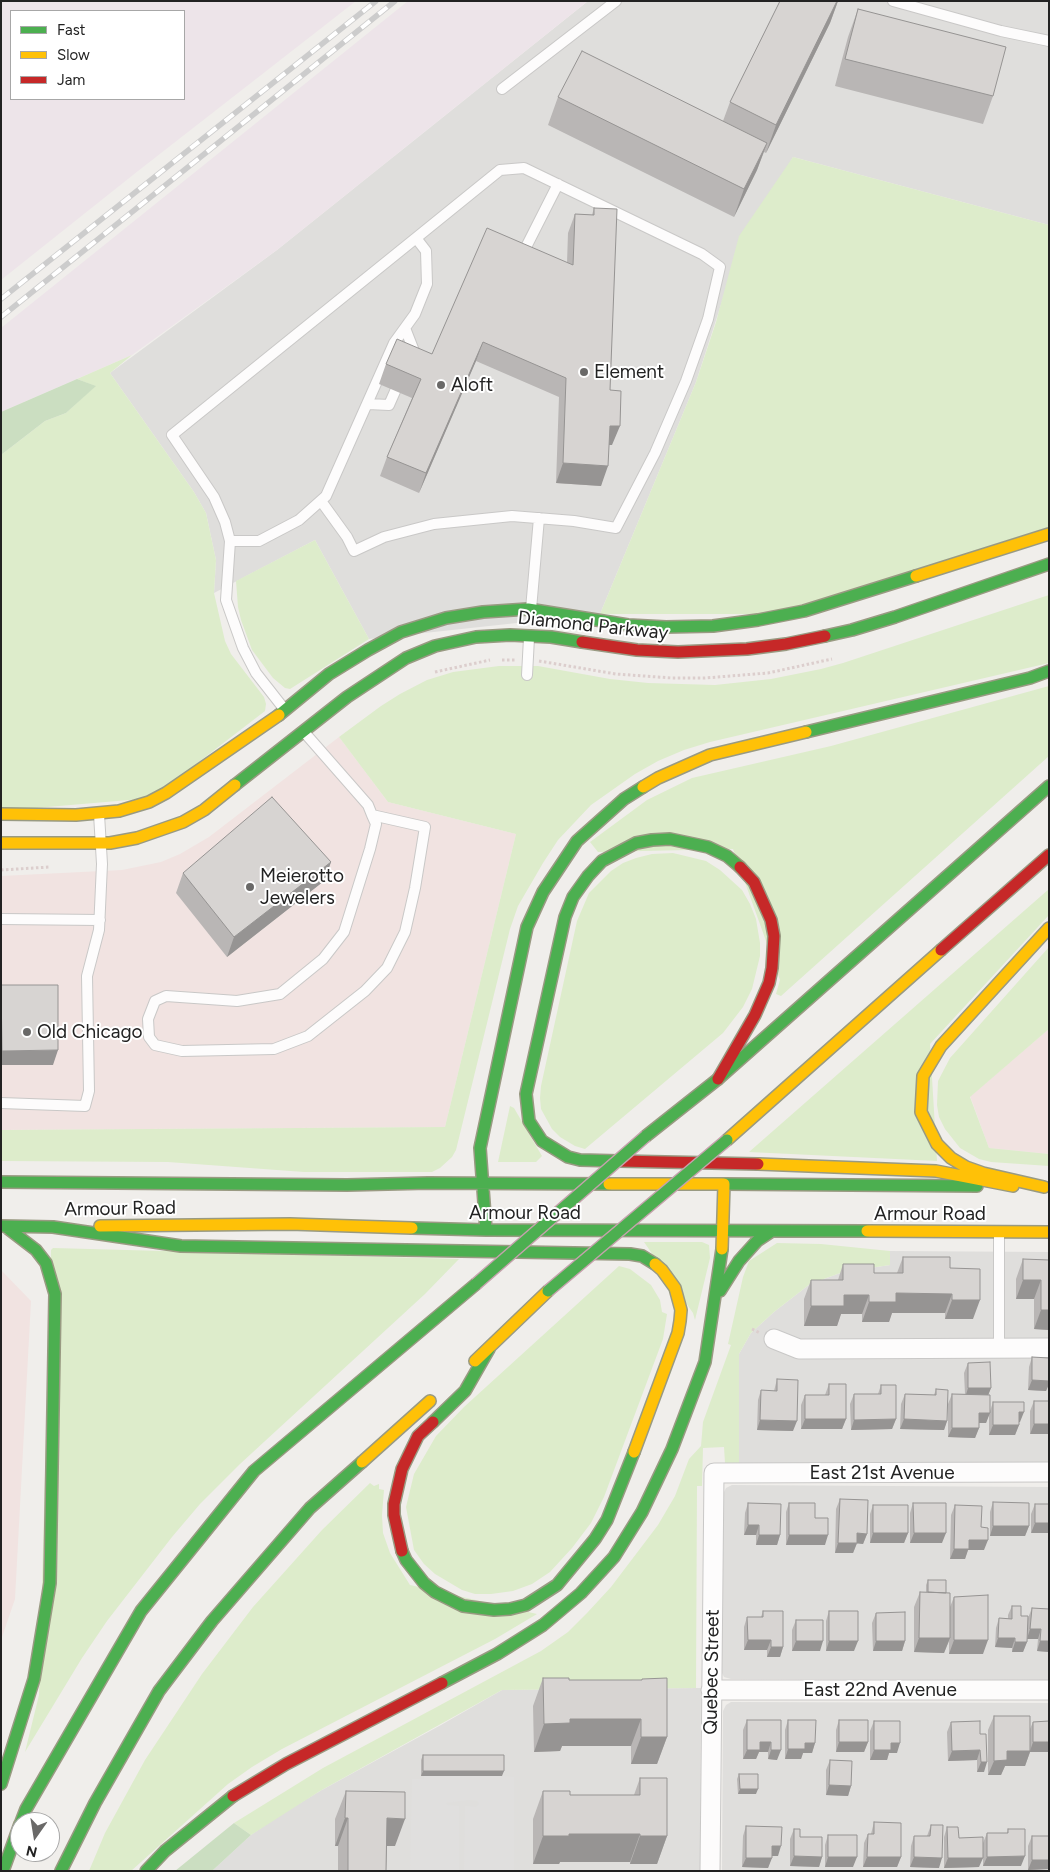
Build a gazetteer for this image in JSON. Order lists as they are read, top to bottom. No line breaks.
{"streets":{"main road":["Diamond Parkway","Armour Road"],"street":["East 21st Avenue","Quebec Street","East 22nd Avenue"]},"crossings":[["East 21st Avenue","Quebec Street"],["Quebec Street","East 22nd Avenue"]],"places":["Element","Aloft","Meierotto Jewelers","Old Chicago"],"legend":["Fast","Slow","Jam"],"north":"bottom"}
